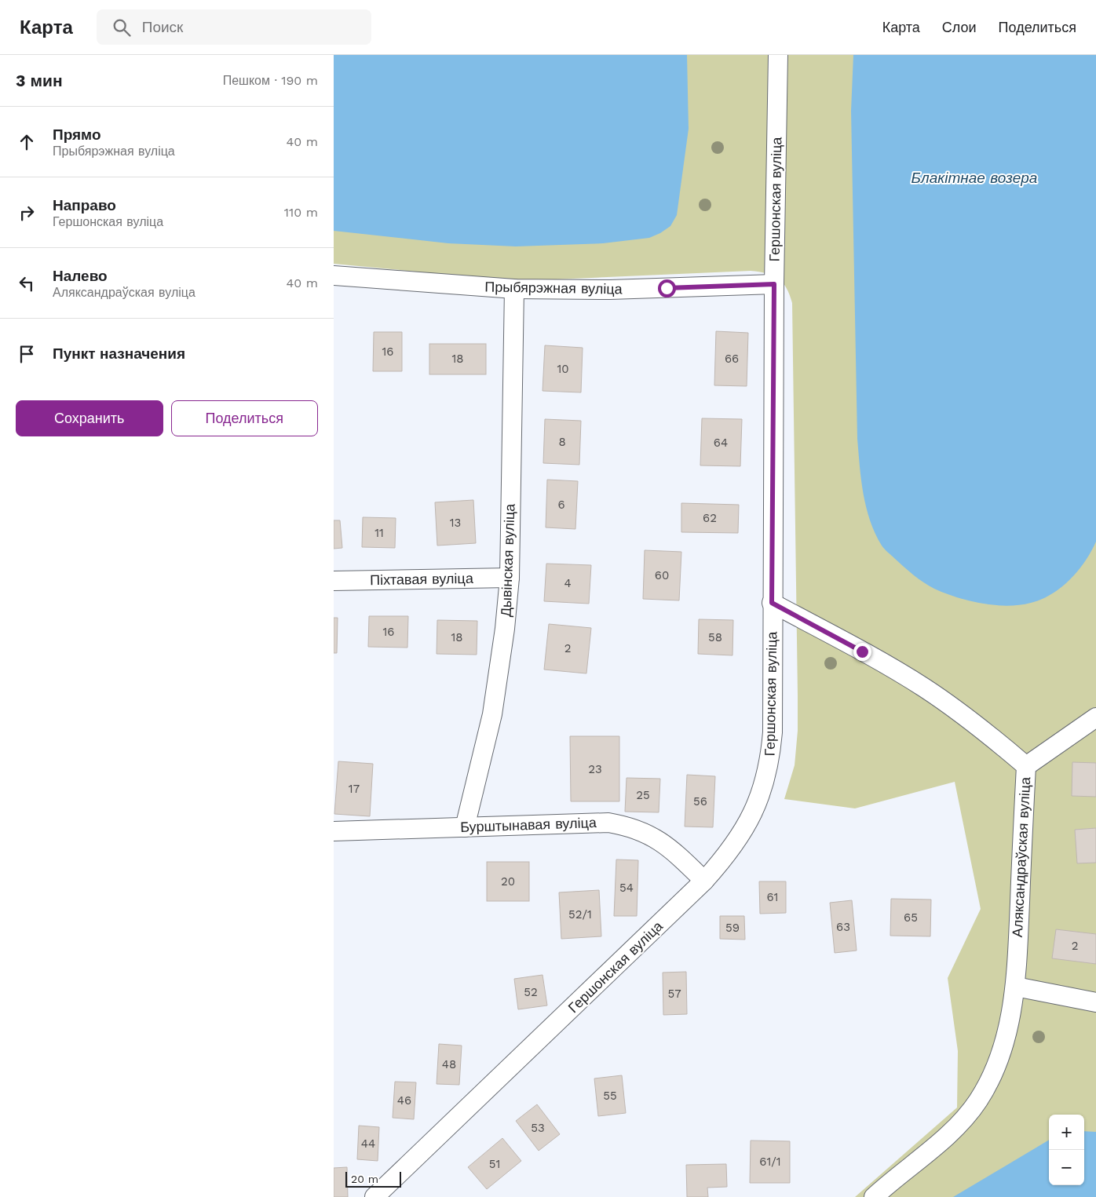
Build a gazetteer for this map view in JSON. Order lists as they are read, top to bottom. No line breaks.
{"streets":{"street":["Гершонская вуліца","Прыбярэжная вуліца","Дывінская вуліца","Піхтавая вуліца","Бурштынавая вуліца","Аляксандраўская вуліца"]},"crossings":[["Гершонская вуліца","Прыбярэжная вуліца"],["Гершонская вуліца","Бурштынавая вуліца"],["Гершонская вуліца","Аляксандраўская вуліца"],["Прыбярэжная вуліца","Дывінская вуліца"],["Дывінская вуліца","Піхтавая вуліца"],["Дывінская вуліца","Бурштынавая вуліца"]],"water":["Блакітнае возера"],"house_numbers":["16","18","66","10","8","64","6","62","13","11","60","4","16","18","58","2","23","17","25","56","20","54","61","52/1","65","63","59","2","52","57","48","55","46","53","44","61/1","51"],"scale_bar":"20 m","page":{"header":"Карта","search":"Поиск","nav":["Карта","Слои","Поделиться"],"heading":["3 мин","Пешком · 190 m"],"list":[["Прямо","Прыбярэжная вуліца","40 m"],["Направо","Гершонская вуліца","110 m"],["Налево","Аляксандраўская вуліца","40 m"],"Пункт назначения"],"buttons":["Сохранить","Поделиться"],"map_buttons":["+","−"],"scale":"20 m"}}
